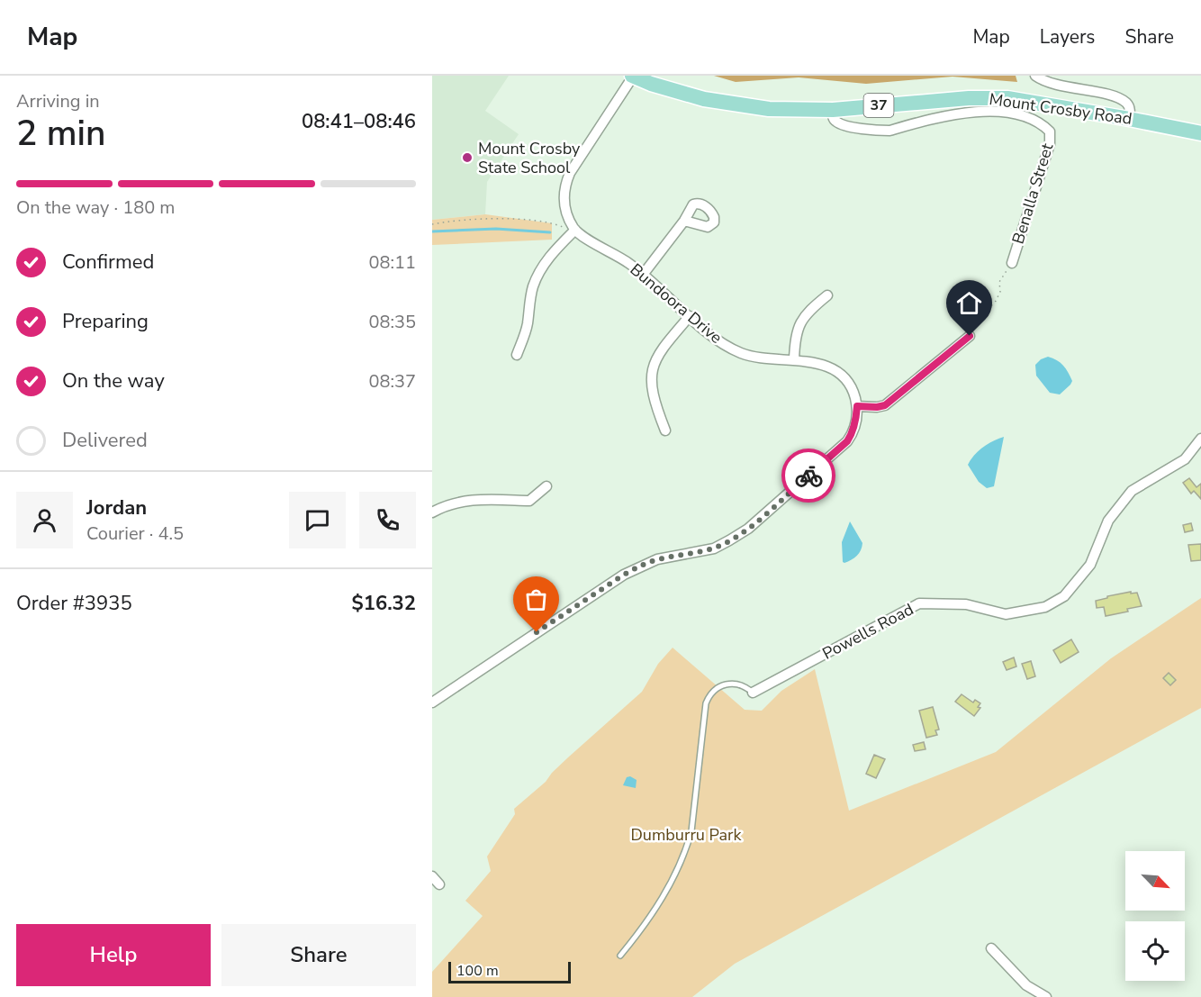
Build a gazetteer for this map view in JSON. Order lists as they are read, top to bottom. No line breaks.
{"streets":{"main road":["37","Mount Crosby Road"],"street":["Benalla Street","Bundoora Drive","Powells Road"]},"crossings":[["Mount Crosby Road","Benalla Street"]],"parks":["Dumburru Park"],"places":["Mount Crosby State School"],"scale_bar":"100 m","north":"bottom right","page":{"header":"Map","nav":["Map","Layers","Share"],"heading":["2 min","Arriving in","08:41–08:46"],"panel":["Jordan","Courier · 4.5","Order #3935","$16.32"],"bar":"On the way · 180 m","list":[["Confirmed","08:11"],["Preparing","08:35"],["On the way","08:37"],"Delivered"],"buttons":["Help","Share"],"scale":"100 m"}}
